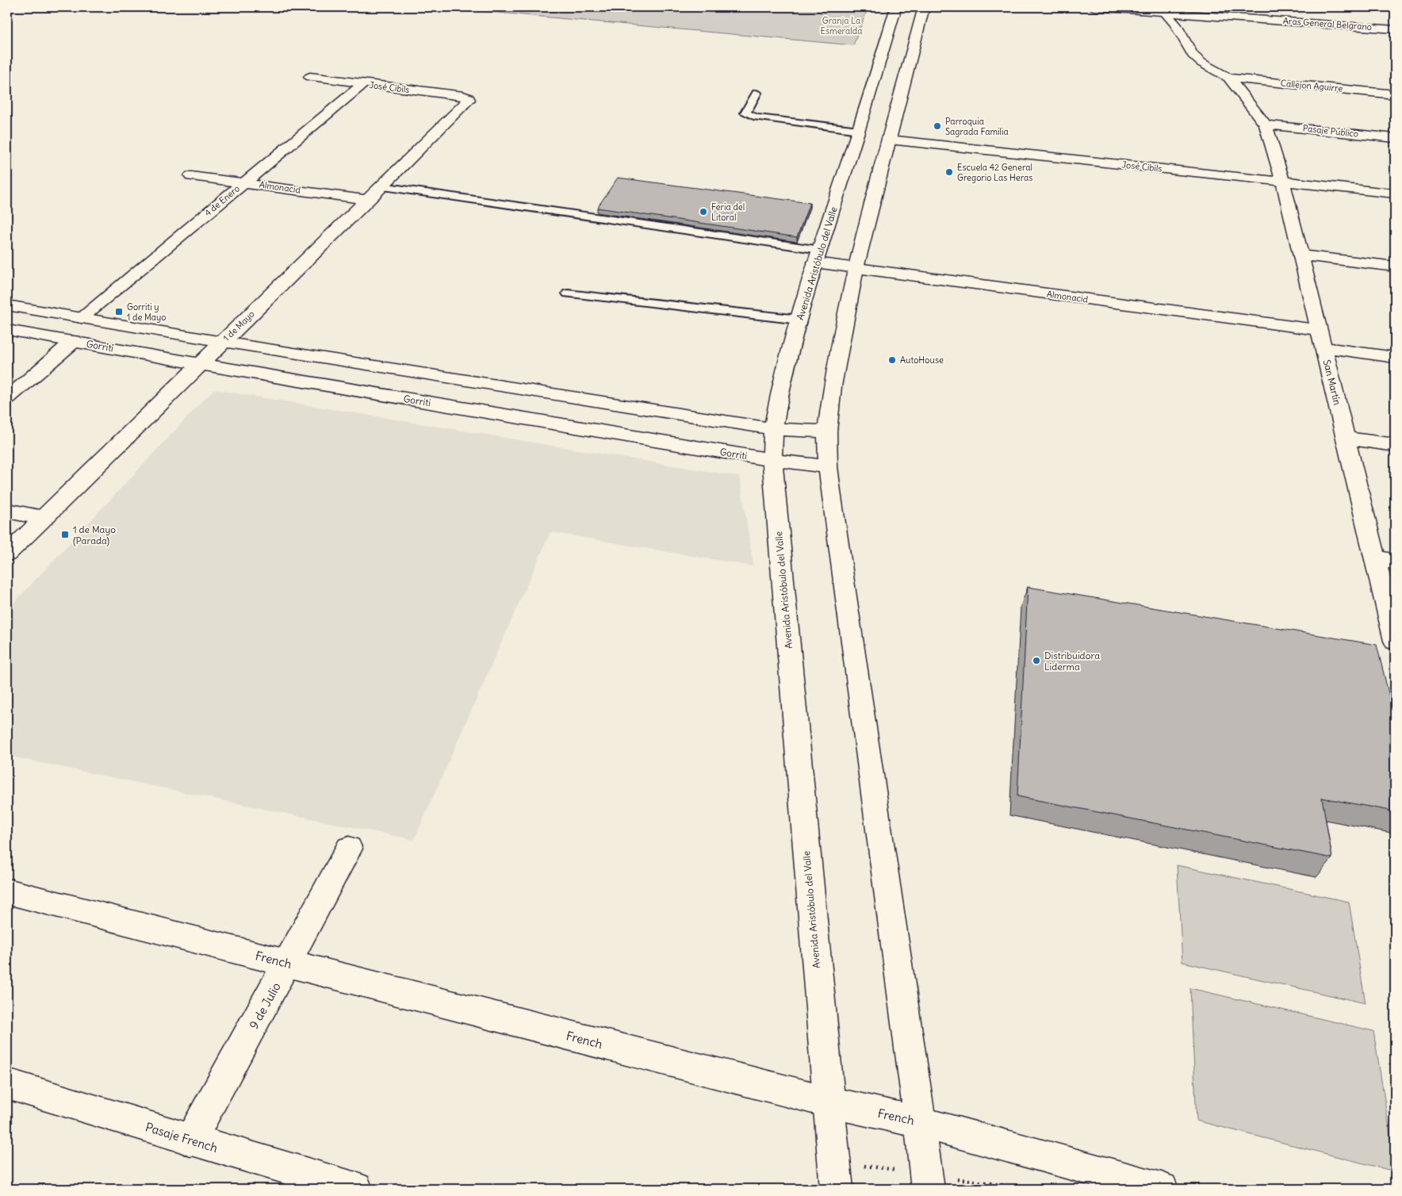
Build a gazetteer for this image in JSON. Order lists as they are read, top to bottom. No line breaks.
{"streets":{"street":["Aras General Belgrano","Callejon Aguirre","José Cibils","Pasaje Publico","Almonacid","4 de Enero","Avenida Aristóbulo del Valle","1 de Mayo","Gorriti","San Martín","French","9 de Julio","Pasaje French"]},"crossings":[["José Cibils","4 de Enero"],["José Cibils","1 de Mayo"],["José Cibils","San Martín"],["Pasaje Publico","San Martín"],["Almonacid","4 de Enero"],["Almonacid","Avenida Aristóbulo del Valle"],["Almonacid","1 de Mayo"],["Almonacid","San Martín"],["Avenida Aristóbulo del Valle","Gorriti"],["Avenida Aristóbulo del Valle","French"],["1 de Mayo","Gorriti"],["French","9 de Julio"],["9 de Julio","Pasaje French"]],"parks":["Granja La Esmeralda"],"places":{"other":["Parroquia Sagrada Familia","Escuela 42 General Gregorio Las Heras","Feria del Litoral","AutoHouse","Distribuidora Liderma"],"transit":["Gorriti y 1 de Mayo","1 de Mayo (Parada)"]}}
